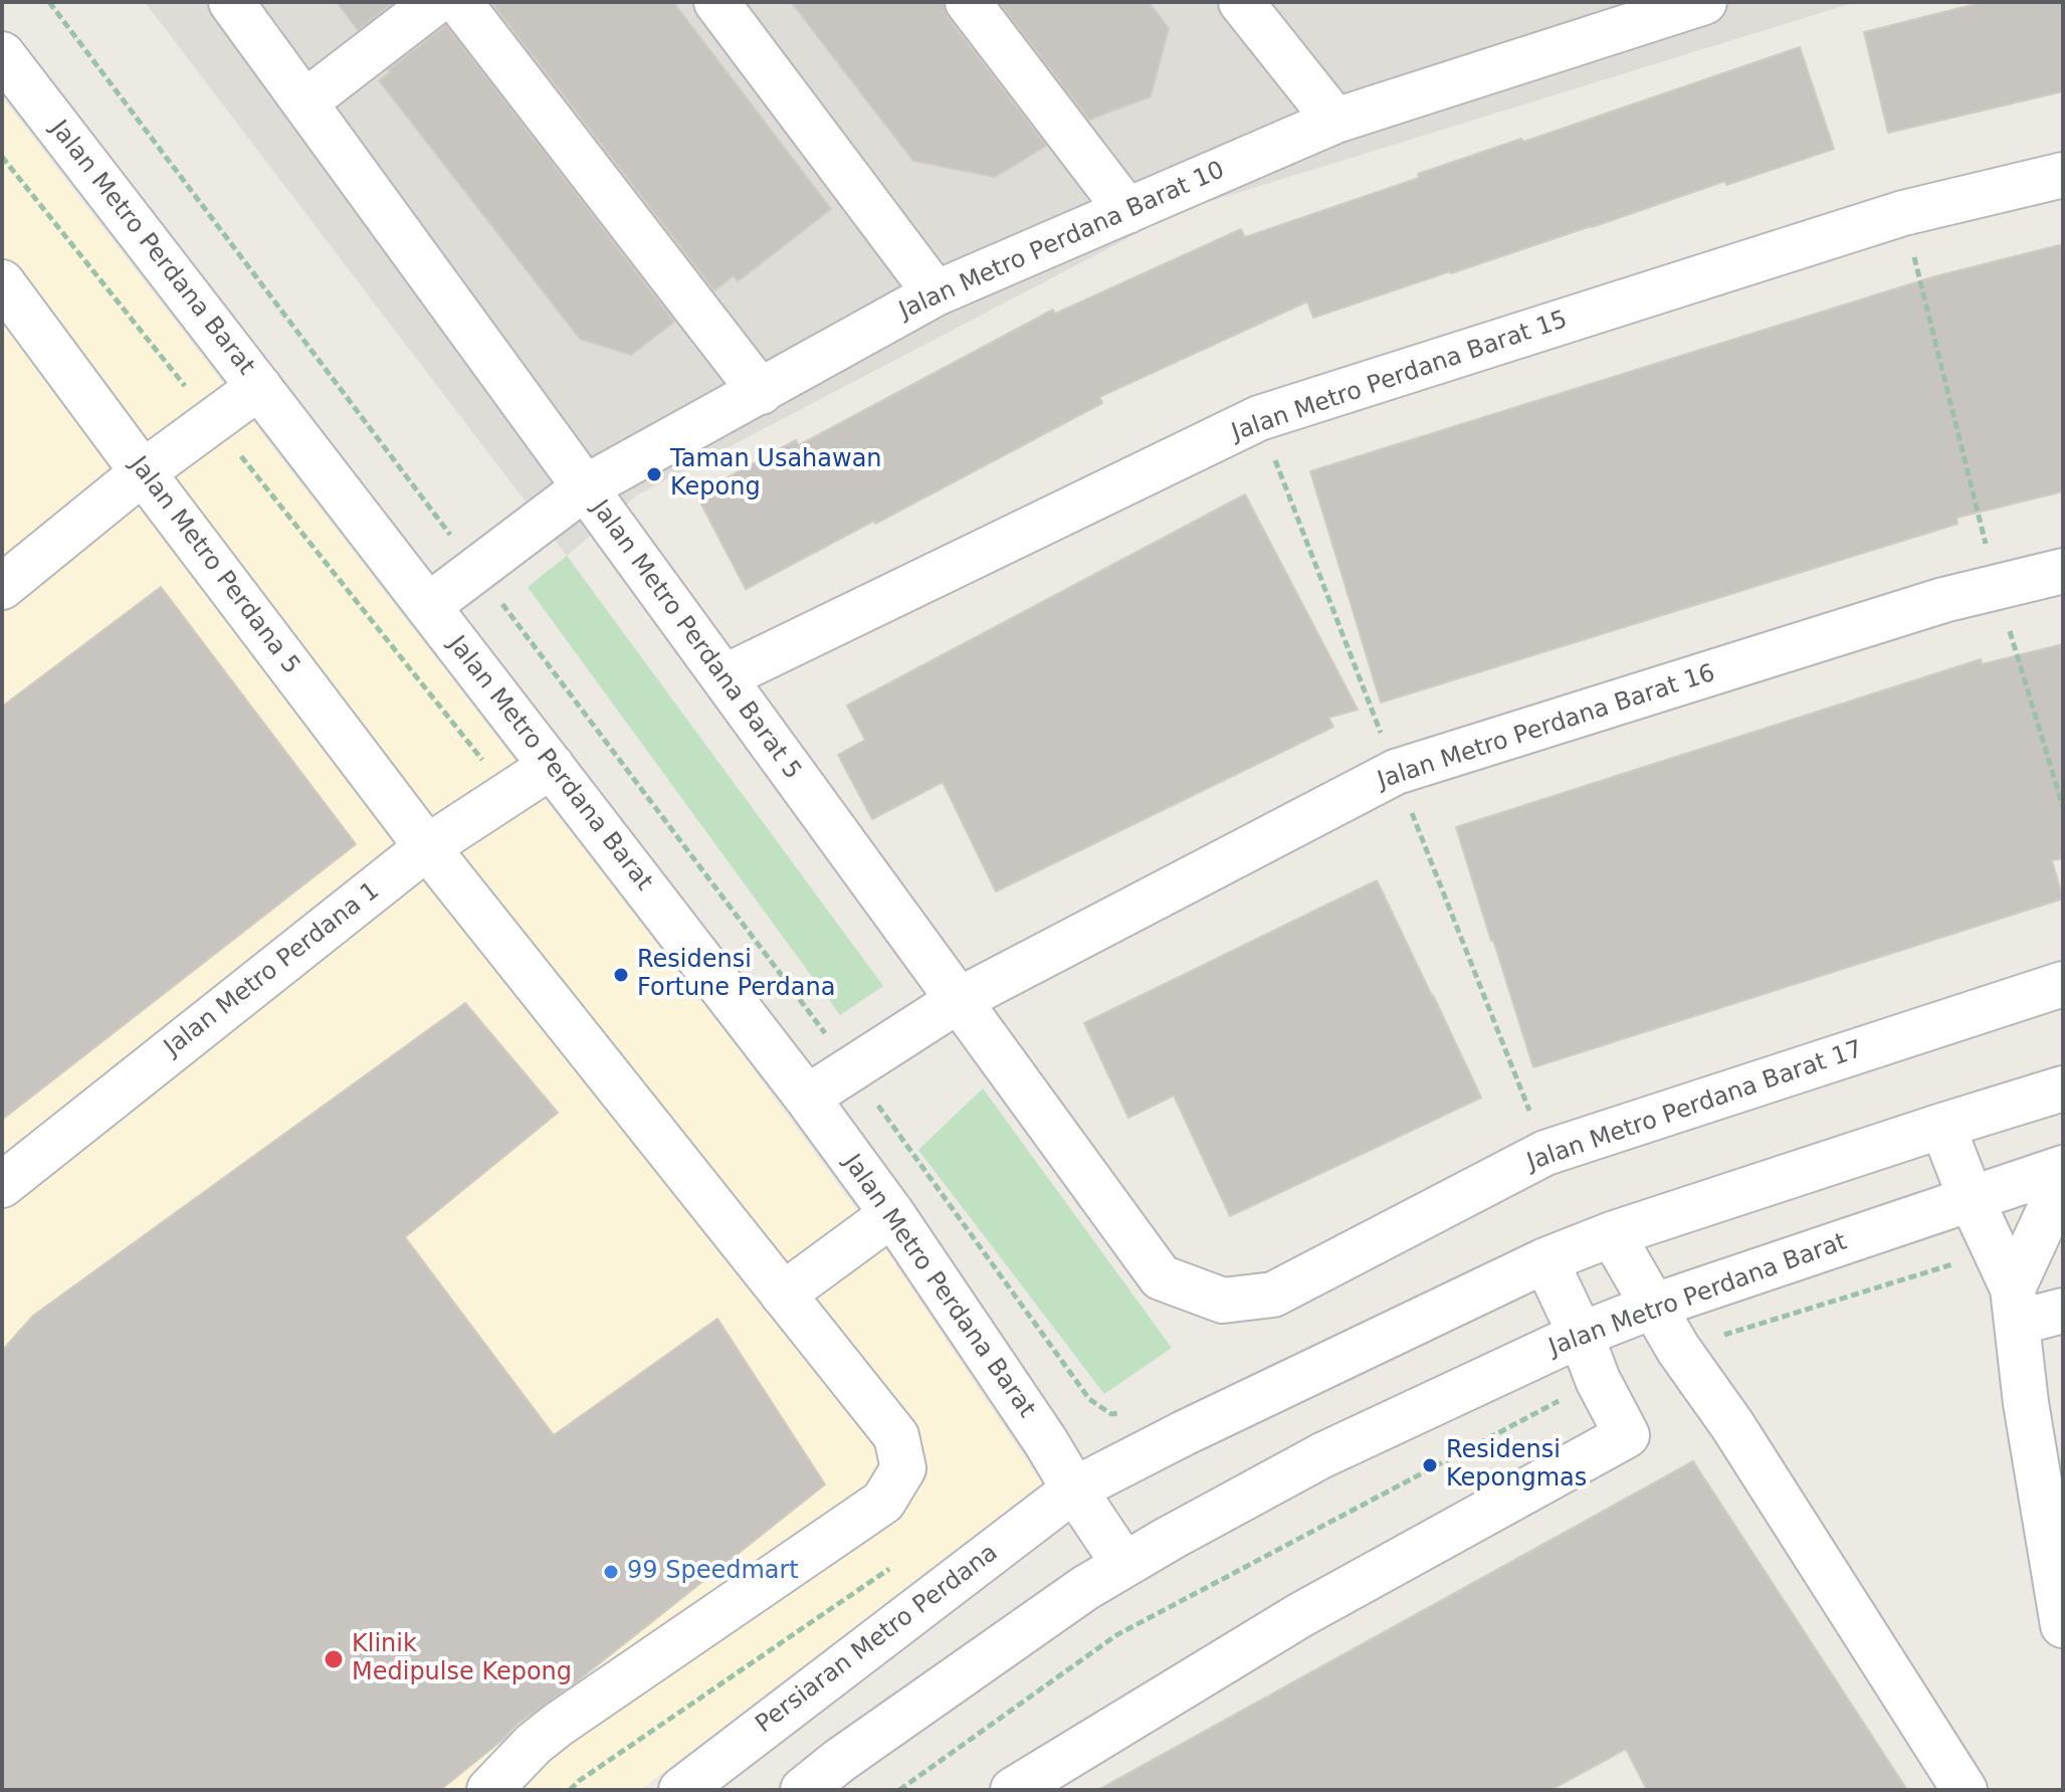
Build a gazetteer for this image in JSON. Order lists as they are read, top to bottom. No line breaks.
{"streets":{"street":["Jalan Metro Perdana Barat 10","Jalan Metro Perdana Barat","Jalan Metro Perdana Barat 15","Jalan Metro Perdana 5","Jalan Metro Perdana Barat 5","Jalan Metro Perdana Barat 16","Jalan Metro Perdana 1","Jalan Metro Perdana Barat 17","Persiaran Metro Perdana"]},"crossings":[["Jalan Metro Perdana Barat 10","Jalan Metro Perdana Barat"],["Jalan Metro Perdana Barat 10","Jalan Metro Perdana Barat 5"],["Jalan Metro Perdana Barat","Jalan Metro Perdana Barat 16"],["Jalan Metro Perdana Barat","Jalan Metro Perdana 1"],["Jalan Metro Perdana Barat","Persiaran Metro Perdana"],["Jalan Metro Perdana Barat 15","Jalan Metro Perdana Barat 5"],["Jalan Metro Perdana 5","Jalan Metro Perdana 1"],["Jalan Metro Perdana Barat 5","Jalan Metro Perdana Barat 16"],["Jalan Metro Perdana Barat 5","Jalan Metro Perdana Barat 17"]],"places":["Taman Usahawan Kepong","Residensi Fortune Perdana","Residensi Kepongmas","99 Speedmart","Klinik Medipulse Kepong"]}
